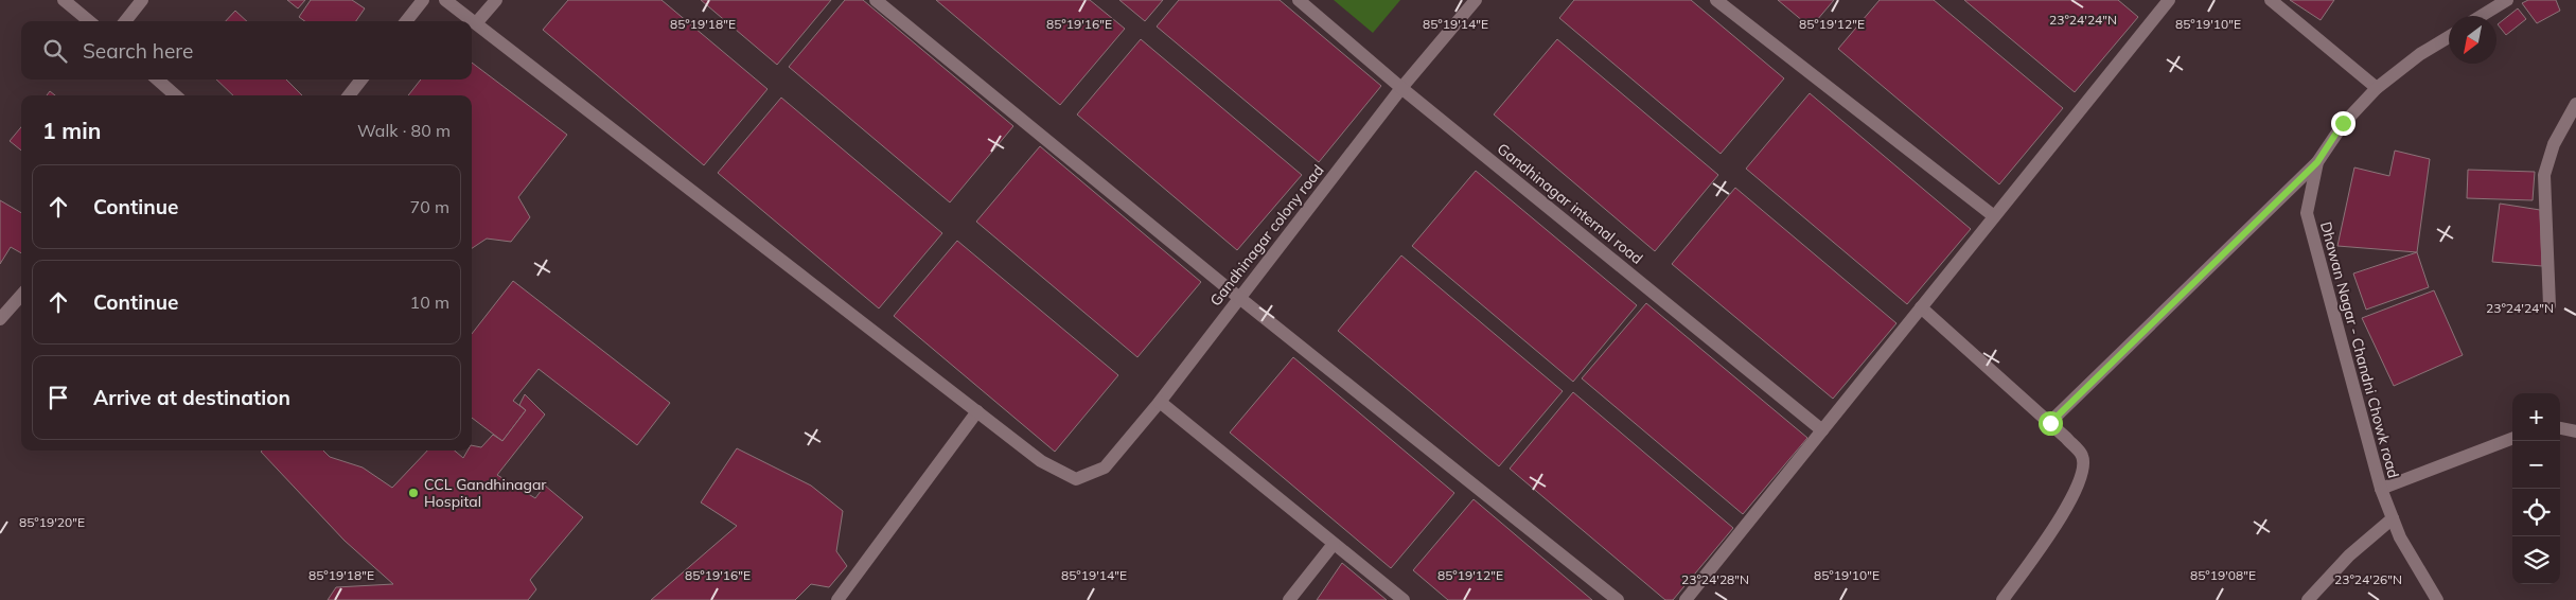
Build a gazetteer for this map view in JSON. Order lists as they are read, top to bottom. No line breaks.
{"streets":{"street":["Gandhinagar internal road","Gandhinagar colony road","Dhawan Nagar - Chandni Chowk road"]},"crossings":[["Gandhinagar internal road","Gandhinagar colony road"]],"places":["CCL Gandhinagar Hospital"],"north":"bottom left","page":{"search":"Search here","heading":["1 min","Walk · 80 m"],"list":[["Continue","70 m"],["Continue","10 m"],"Arrive at destination"],"map_buttons":["+","−"]},"coordinates":["23°24'24\"N","85°19'18\"E","85°19'16\"E","85°19'14\"E","85°19'12\"E","85°19'10\"E","85°19'20\"E","85°19'08\"E","23°24'28\"N","23°24'26\"N"]}
